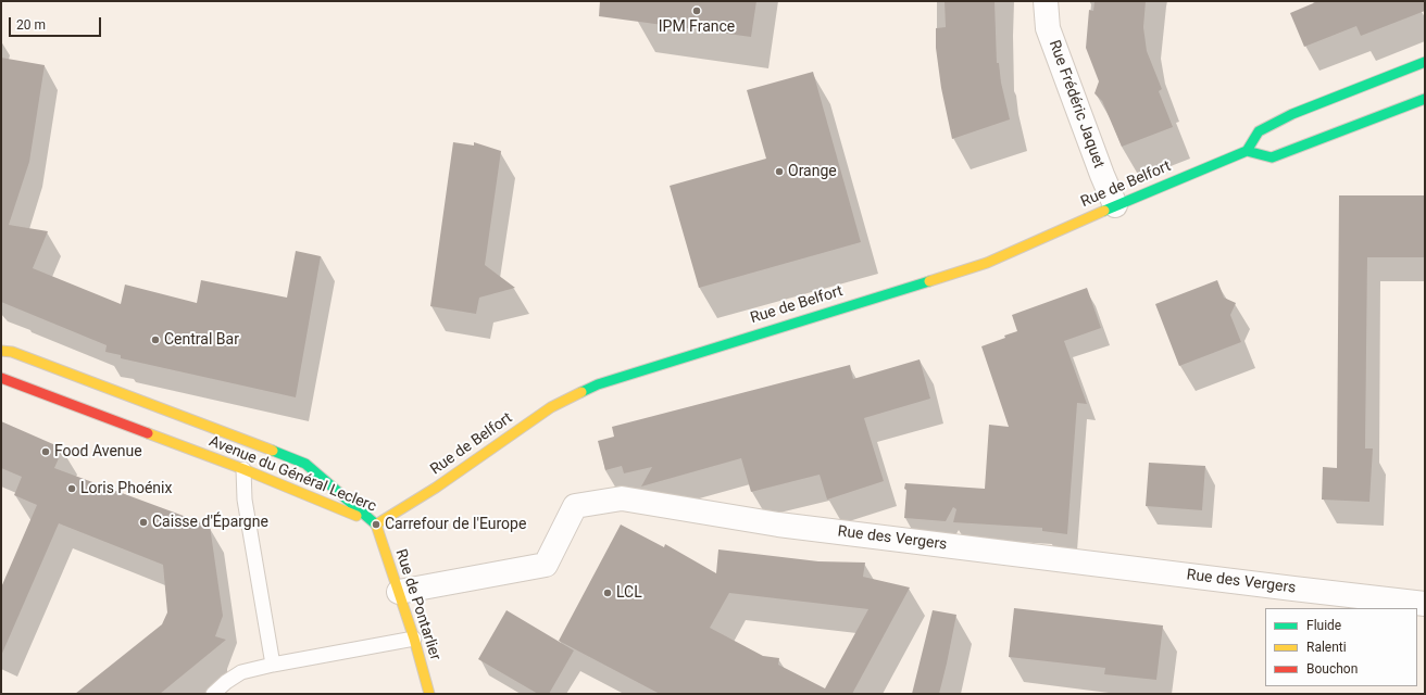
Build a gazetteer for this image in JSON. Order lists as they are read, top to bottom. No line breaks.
{"streets":{"main road":["Rue de Belfort","Avenue du Général Leclerc","Rue de Pontarlier"],"street":["Rue Frédéric Jaquet","Rue des Vergers"]},"crossings":[["Rue Frédéric Jaquet","Rue de Belfort"],["Rue de Belfort","Avenue du Général Leclerc"],["Rue de Belfort","Rue de Pontarlier"],["Avenue du Général Leclerc","Rue de Pontarlier"],["Rue des Vergers","Rue de Pontarlier"]],"places":["IPM France","Orange","Central Bar","Food Avenue","Loris Phoénix","Caisse d'Épargne","Carrefour de l'Europe","LCL"],"legend":["Fluide","Ralenti","Bouchon"],"scale_bar":"20 m"}
